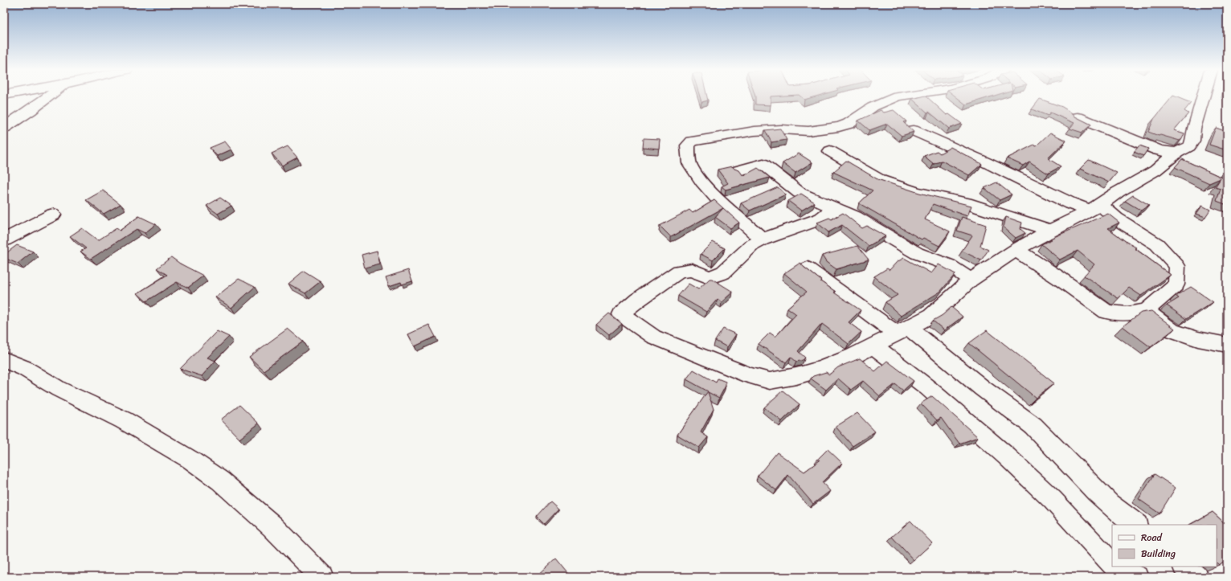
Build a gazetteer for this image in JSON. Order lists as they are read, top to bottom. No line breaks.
{"legend":["Road","Building"]}
